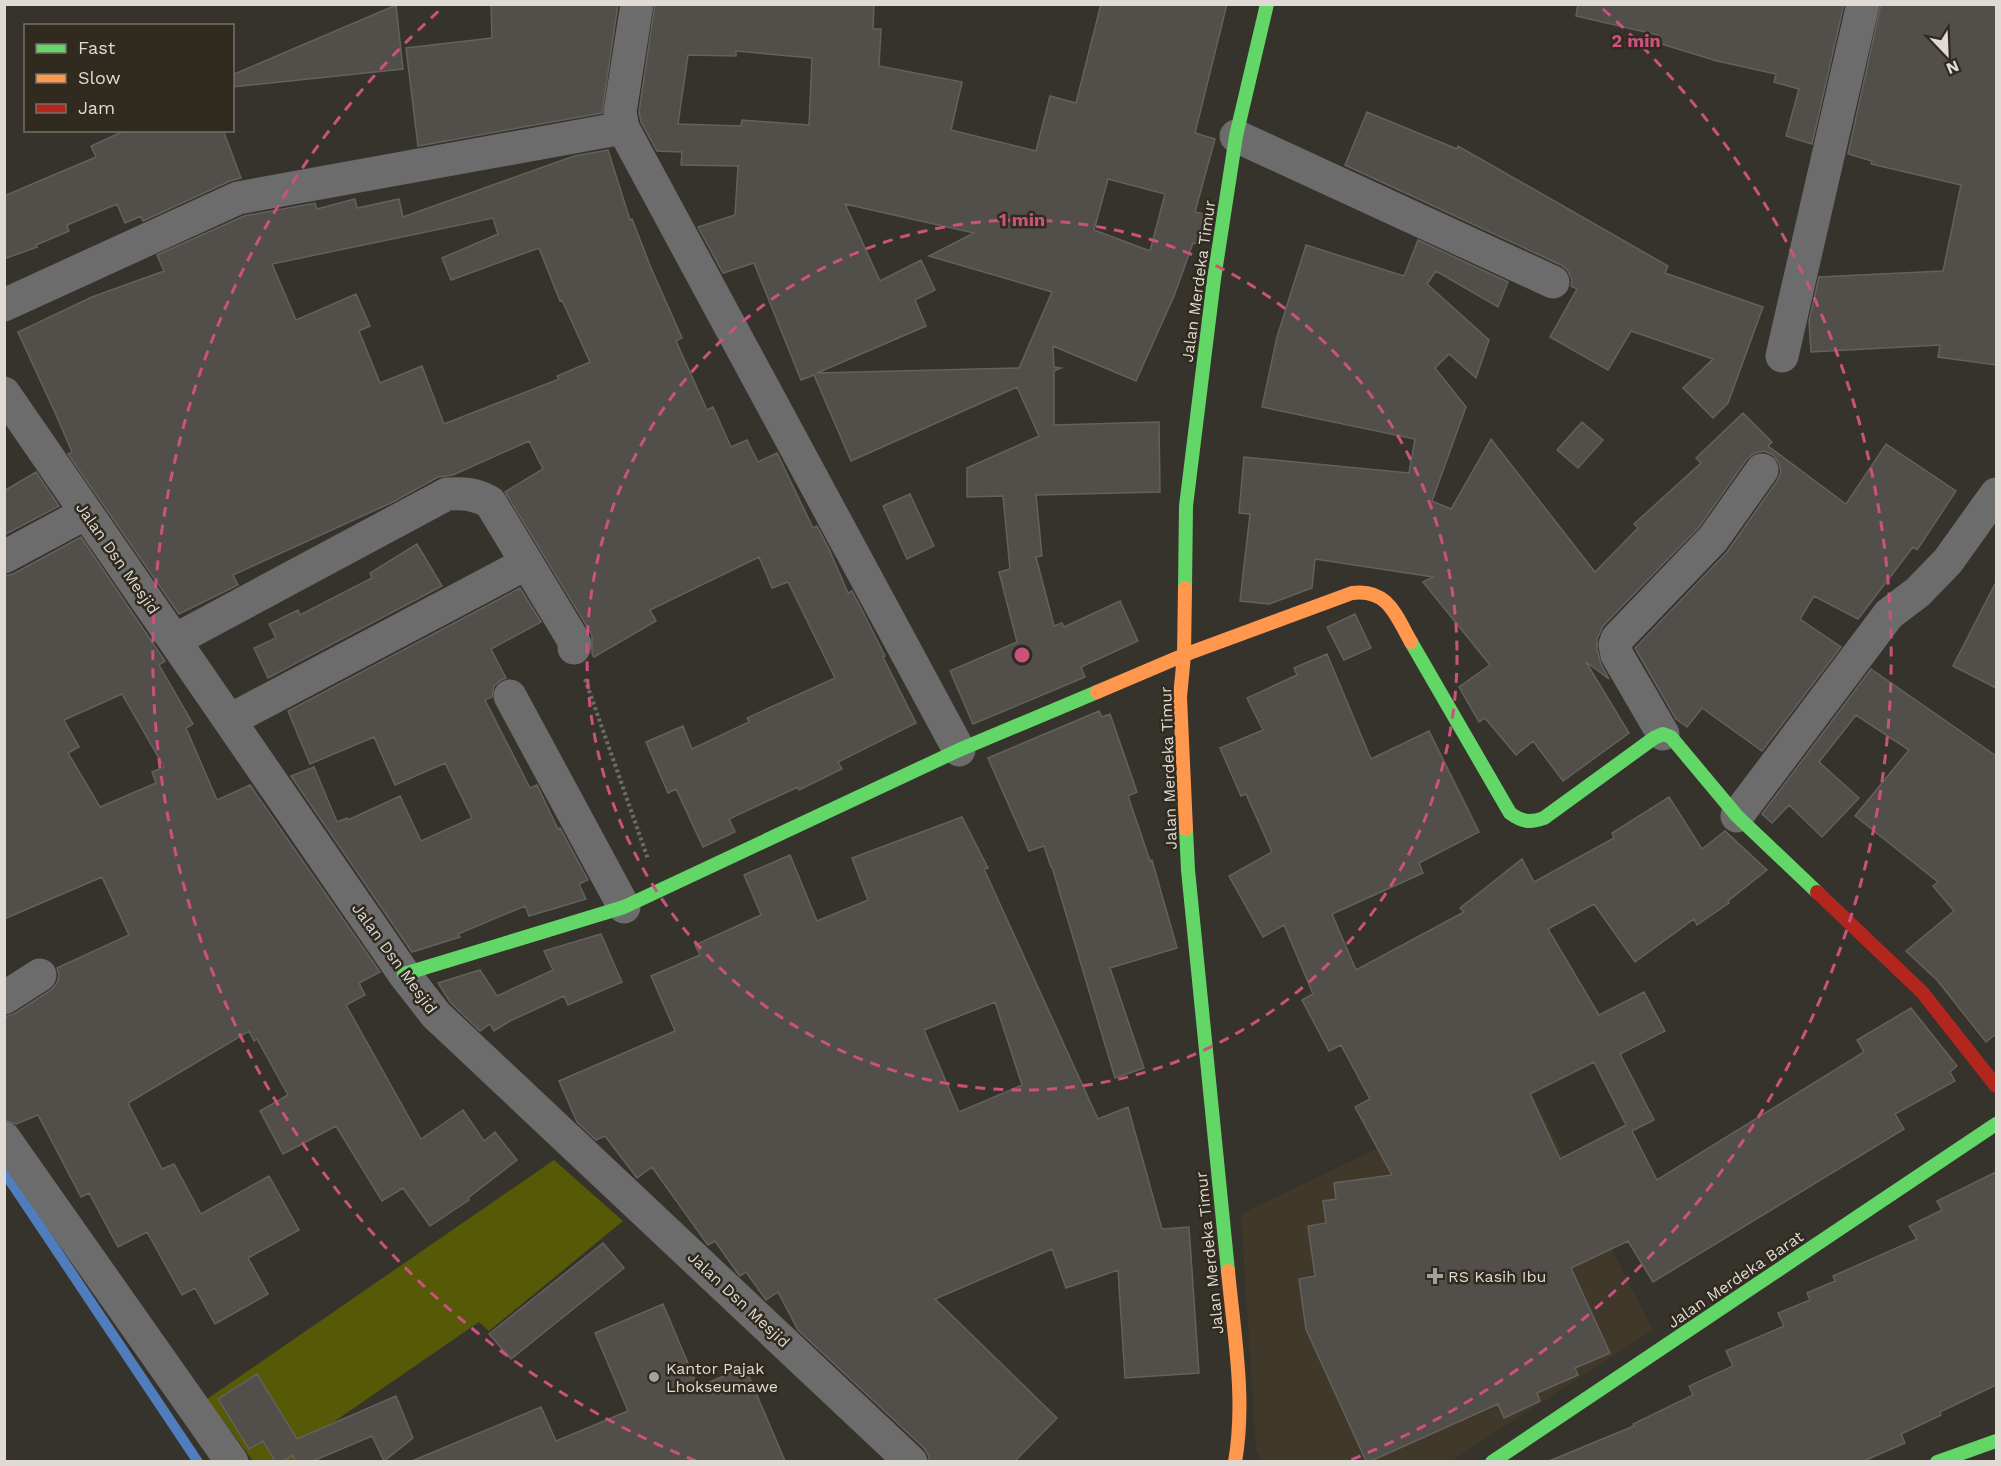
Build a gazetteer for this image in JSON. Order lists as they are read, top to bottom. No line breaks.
{"streets":{"main road":["Jalan Merdeka Timur","Jalan Merdeka Barat"],"street":["Jalan Dsn Mesjid"]},"places":{"health":["RS Kasih Ibu"],"other":["Kantor Pajak Lhokseumawe"]},"legend":["Fast","Slow","Jam"],"north":"bottom right","rings":["2 min","1 min"]}
